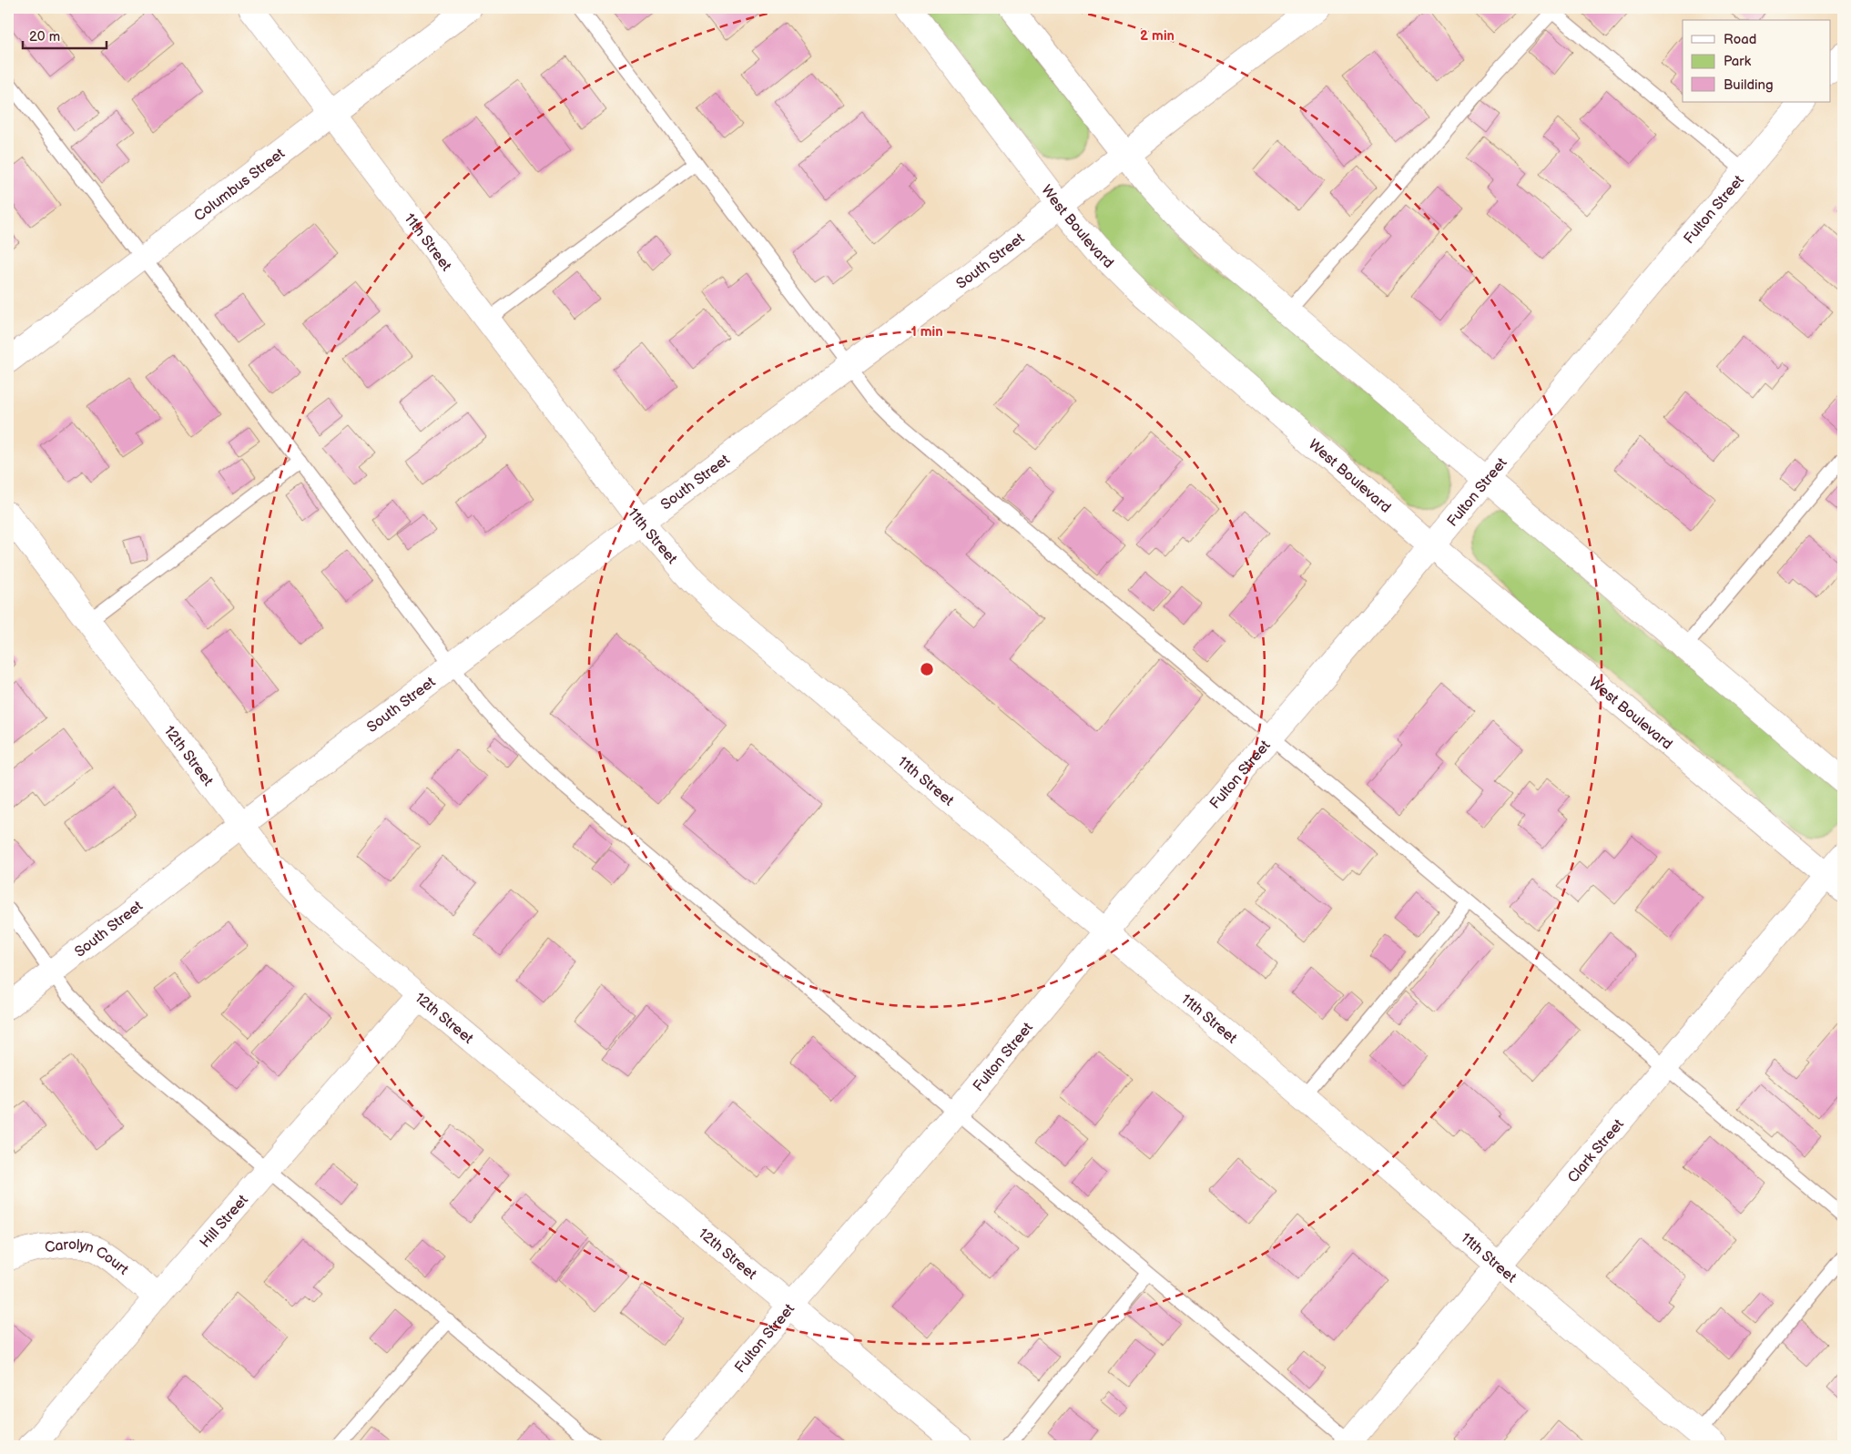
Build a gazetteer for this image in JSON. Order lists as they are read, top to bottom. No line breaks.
{"streets":{"street":["Columbus Street","Fulton Street","West Boulevard","11th Street","South Street","12th Street","Clark Street","Hill Street","Carolyn Court"]},"crossings":[["Columbus Street","11th Street"],["Fulton Street","West Boulevard"],["Fulton Street","11th Street"],["Fulton Street","12th Street"],["West Boulevard","South Street"],["West Boulevard","Clark Street"],["11th Street","South Street"],["11th Street","Clark Street"],["South Street","12th Street"],["12th Street","Hill Street"],["Hill Street","Carolyn Court"]],"legend":["Road","Park","Building"],"scale_bar":"20 m","rings":["2 min","1 min"]}
